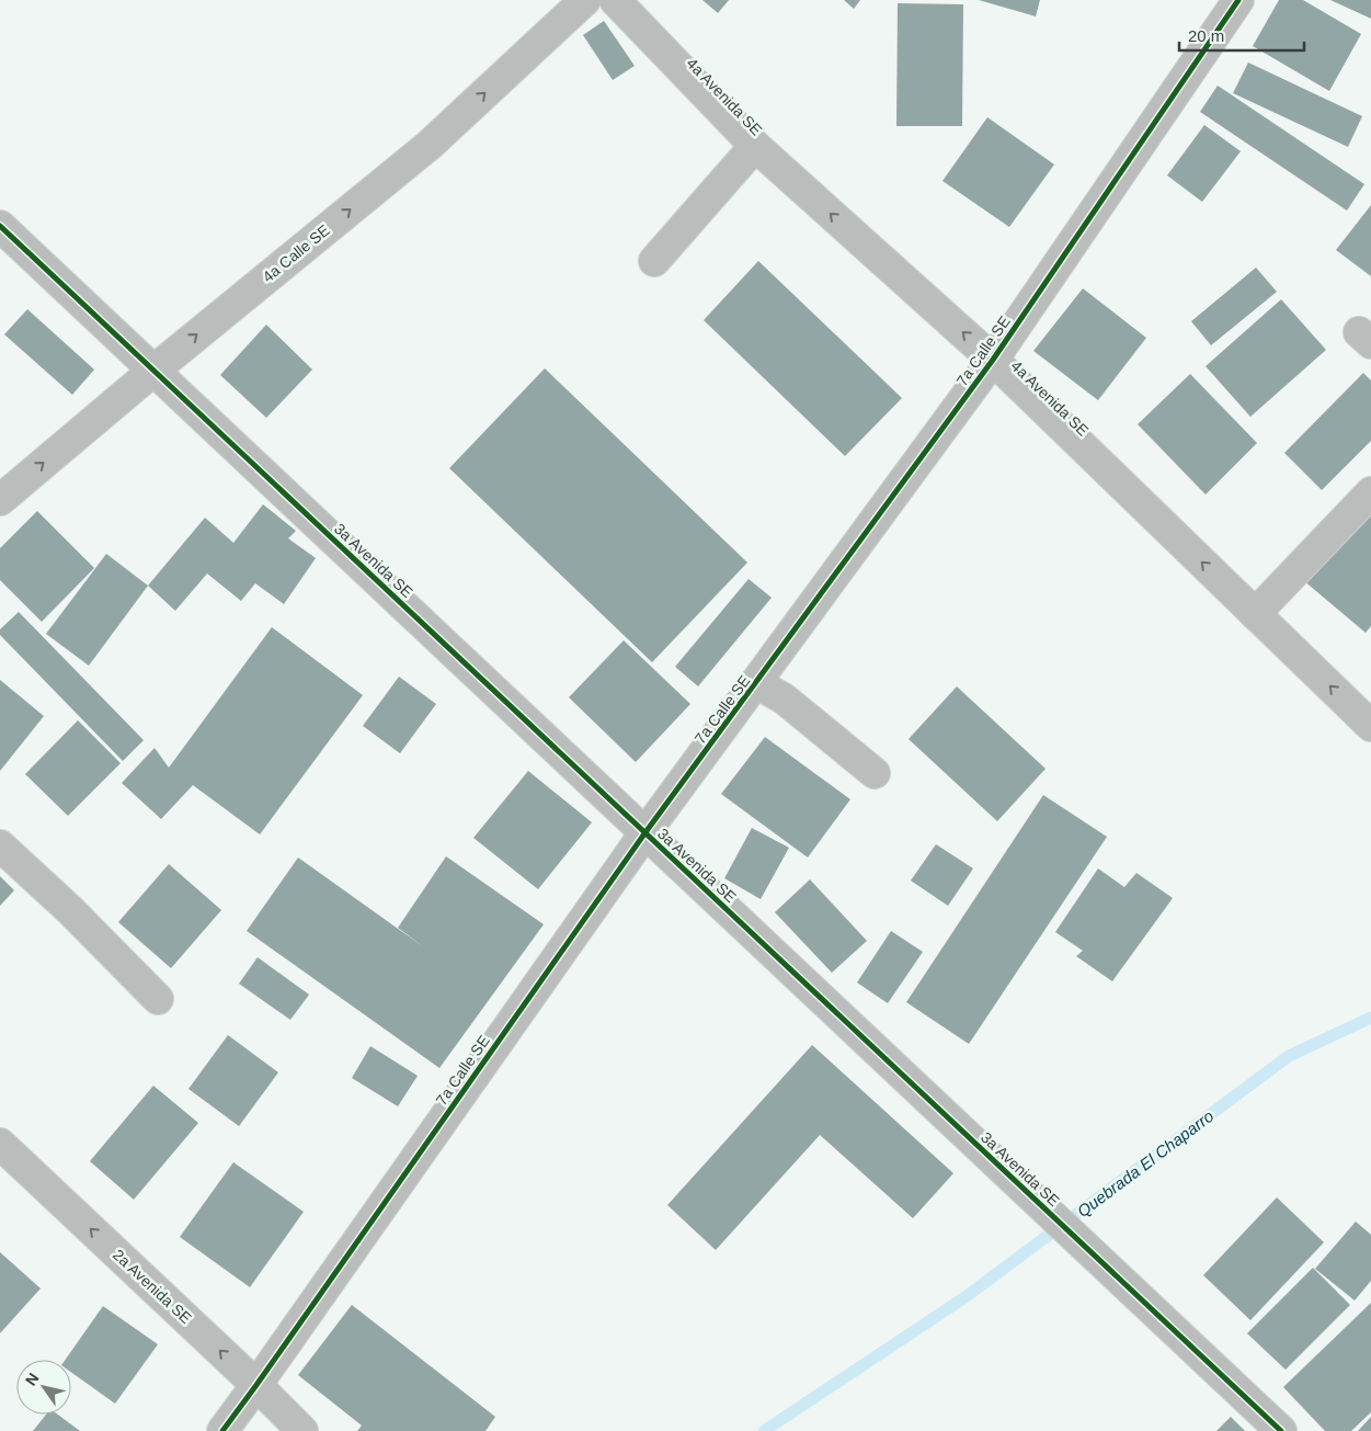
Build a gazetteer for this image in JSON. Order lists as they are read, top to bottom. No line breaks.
{"streets":{"street":["4a Avenida SE","4a Calle SE","7a Calle SE","3a Avenida SE","2a Avenida SE"]},"crossings":[["4a Avenida SE","7a Calle SE"],["4a Calle SE","3a Avenida SE"],["7a Calle SE","3a Avenida SE"],["7a Calle SE","2a Avenida SE"]],"one_way":["4a Avenida SE","4a Calle SE","2a Avenida SE"],"water":["Quebrada El Chaparro"],"scale_bar":"20 m","north":"top left"}
